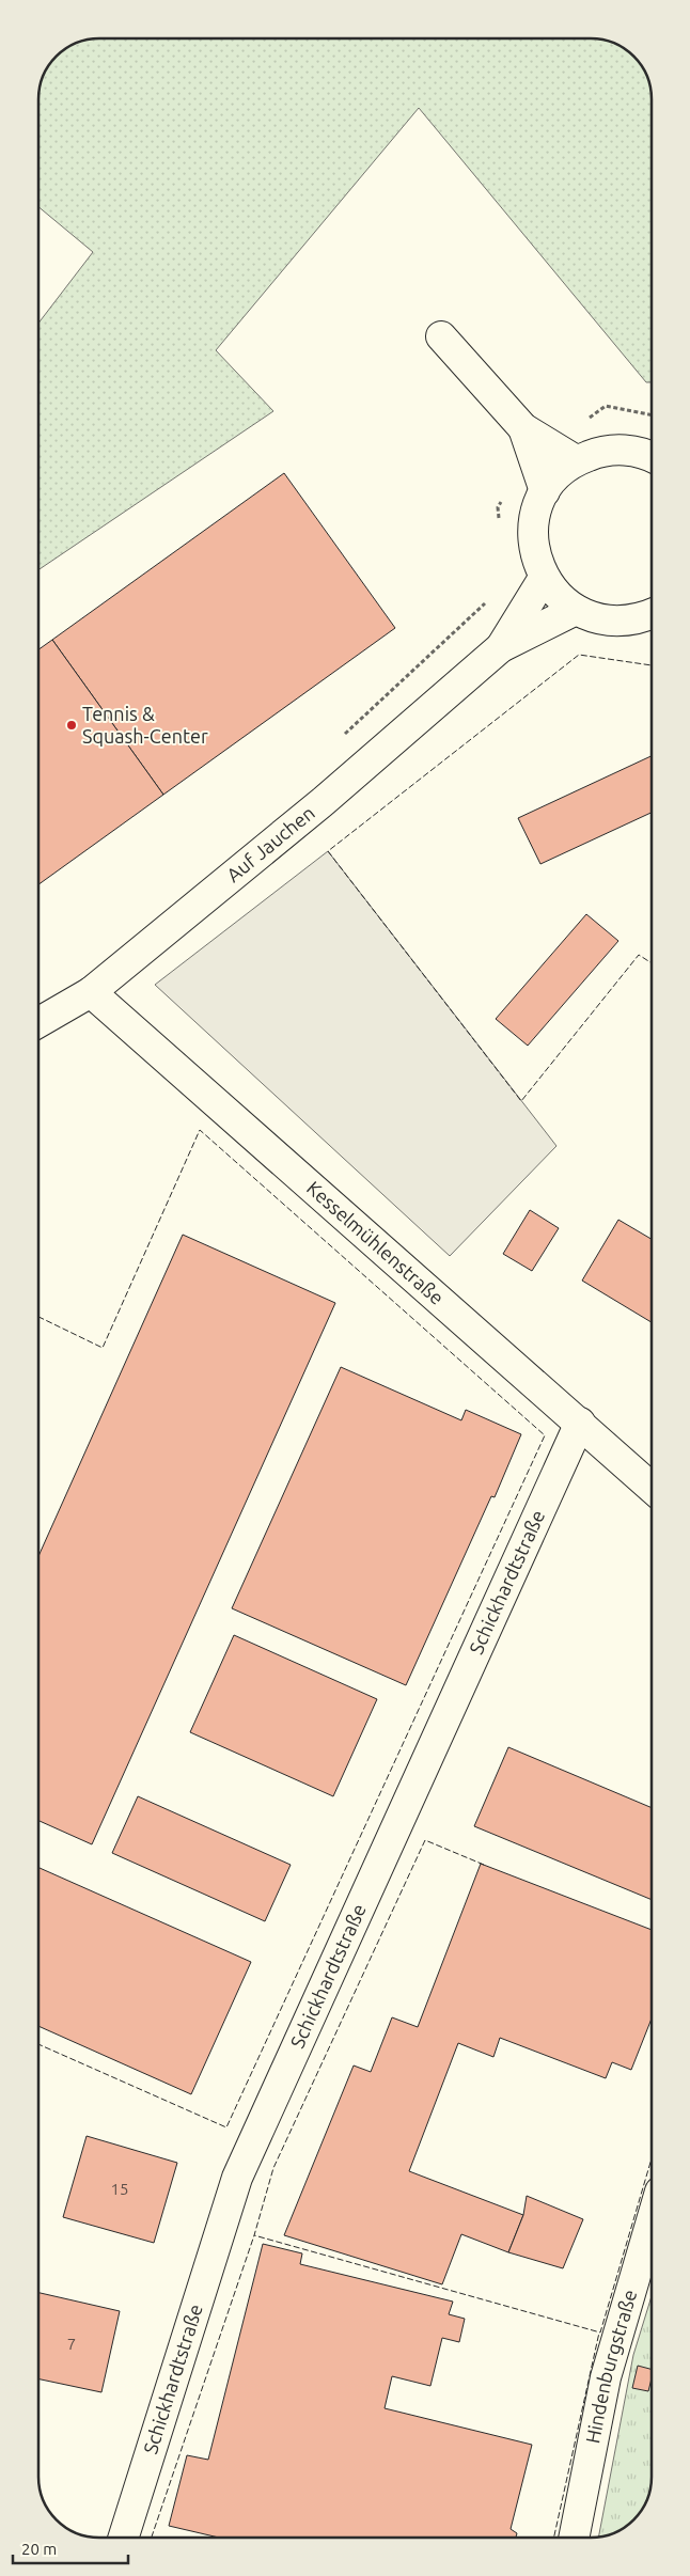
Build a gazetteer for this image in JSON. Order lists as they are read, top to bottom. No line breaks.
{"streets":{"street":["Auf Jauchen","Kesselmühlenstraße","Schickhardtstraße","Hindenburgstraße"]},"crossings":[["Auf Jauchen","Kesselmühlenstraße"],["Kesselmühlenstraße","Schickhardtstraße"]],"places":["Tennis & Squash-Center"],"house_numbers":["15","7"],"scale_bar":"20 m"}
